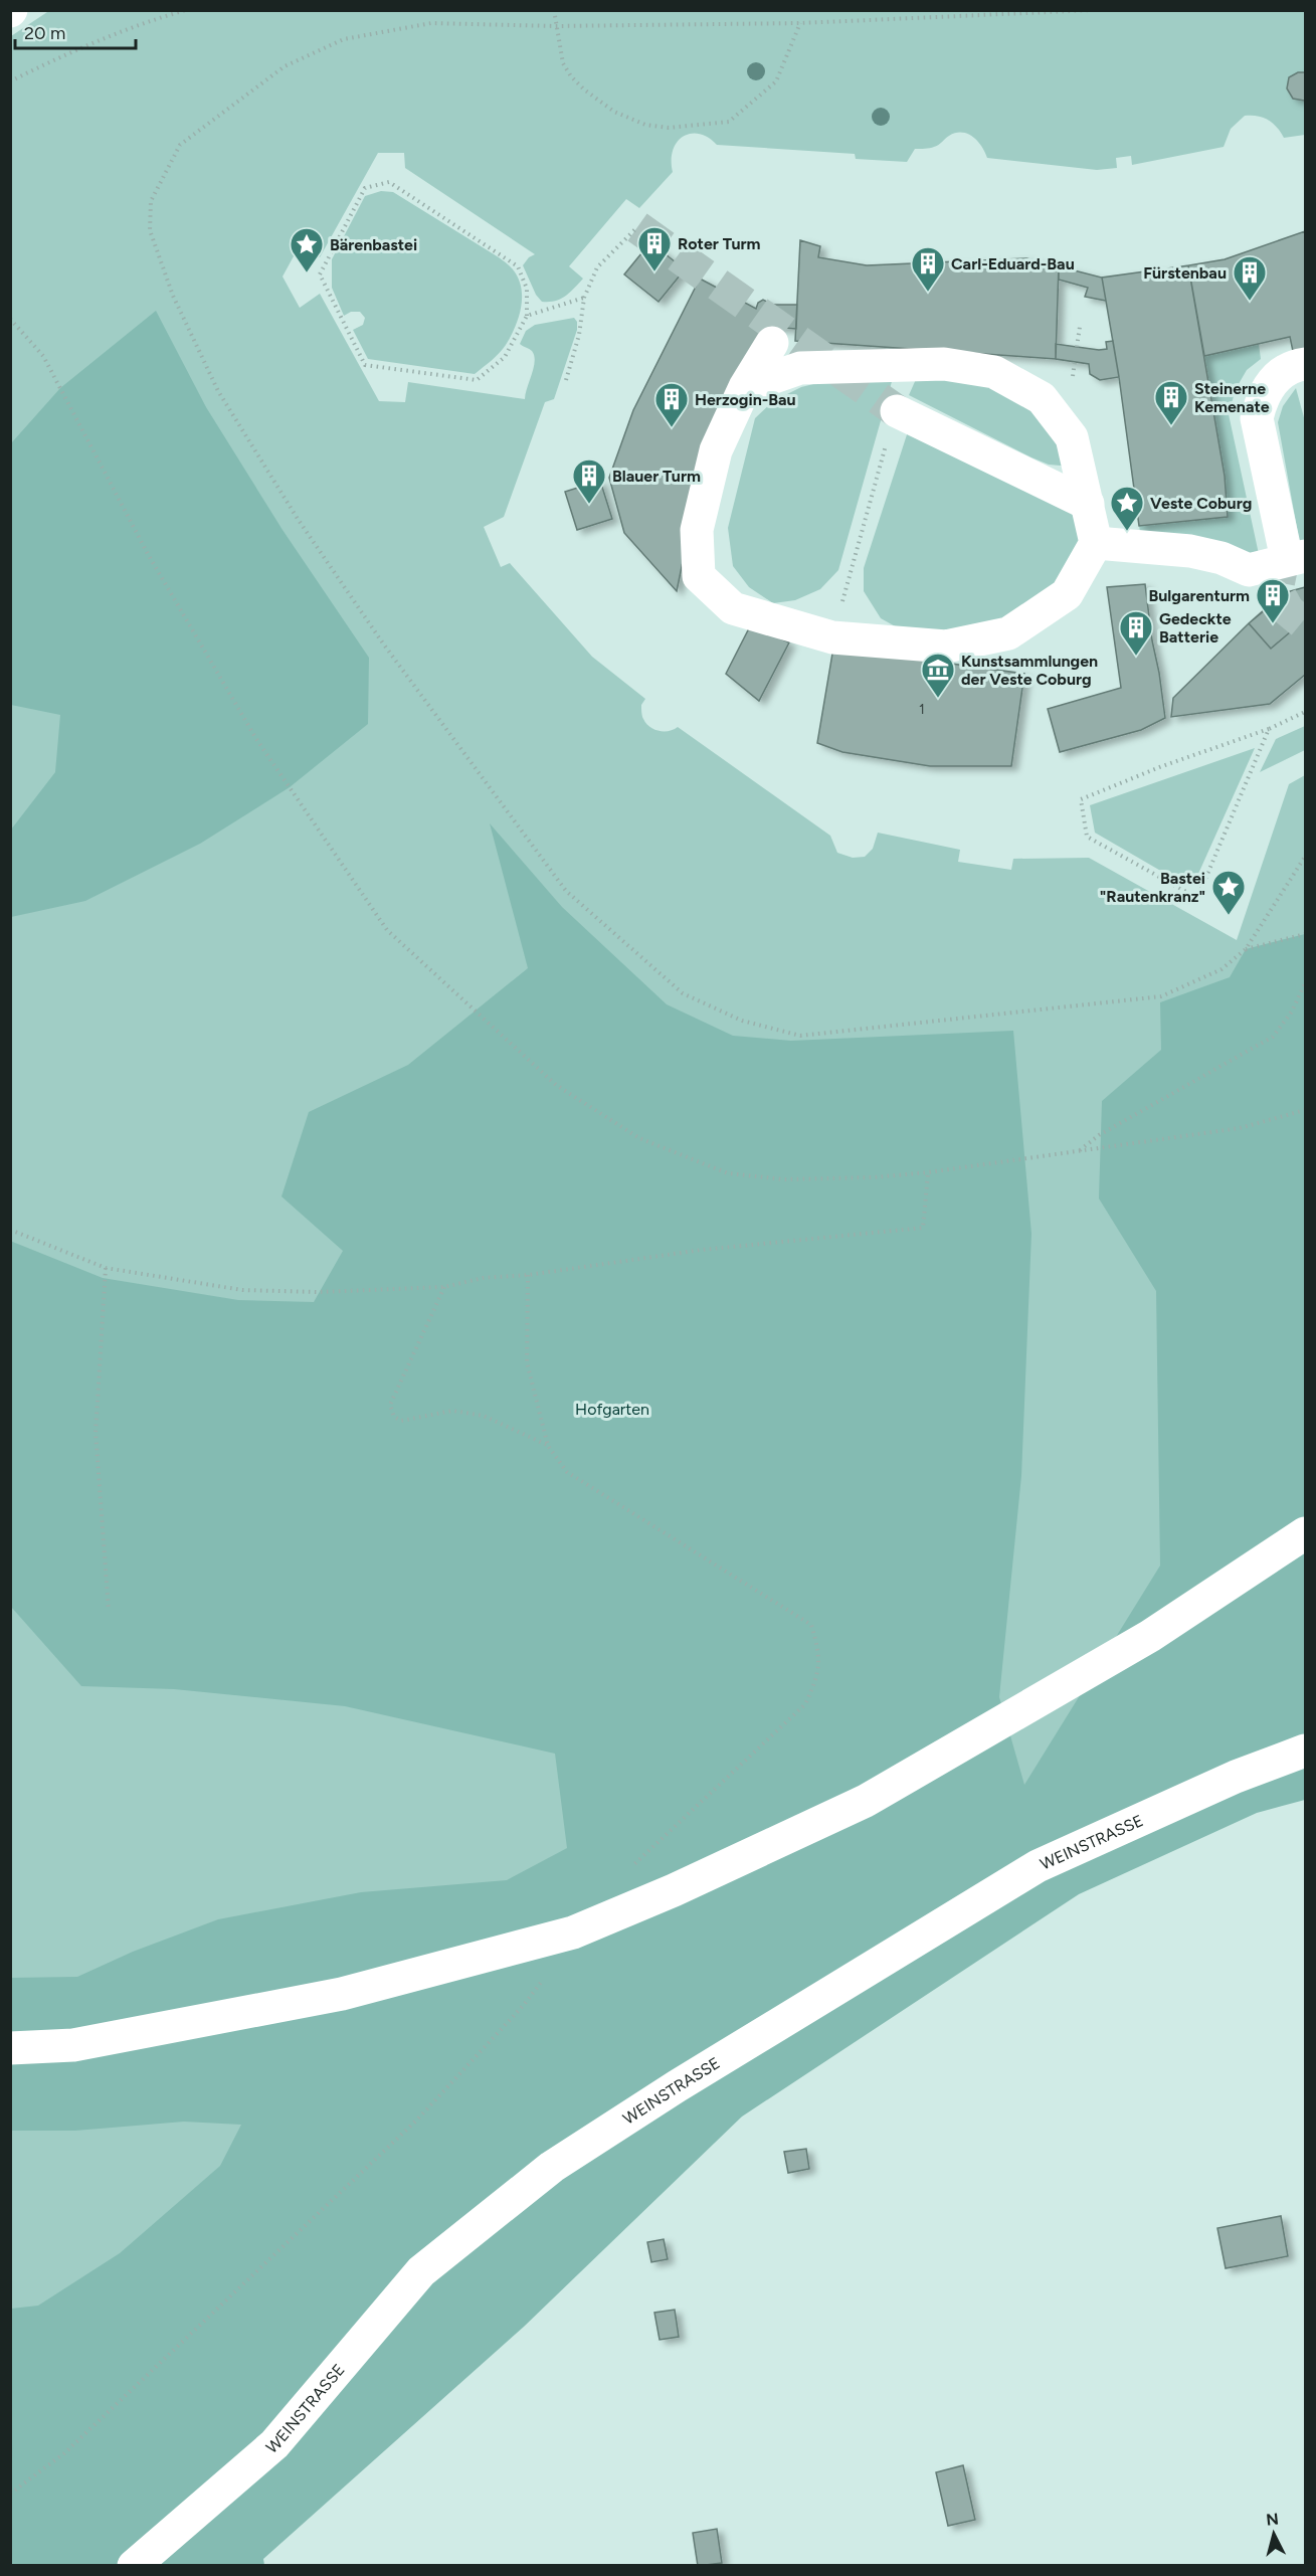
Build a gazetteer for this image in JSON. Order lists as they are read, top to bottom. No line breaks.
{"streets":{"street":["WEINSTRASSE"]},"parks":["Hofgarten"],"places":{"building":["Roter Turm","Carl-Eduard-Bau","Fürstenbau","Steinerne Kemenate","Herzogin-Bau","Blauer Turm","Bulgarenturm","Gedeckte Batterie"],"place":["Bärenbastei","Veste Coburg","Bastei \"Rautenkranz\""],"museum":["Kunstsammlungen der Veste Coburg"]},"house_numbers":["1"],"scale_bar":"20 m","north":"top"}
